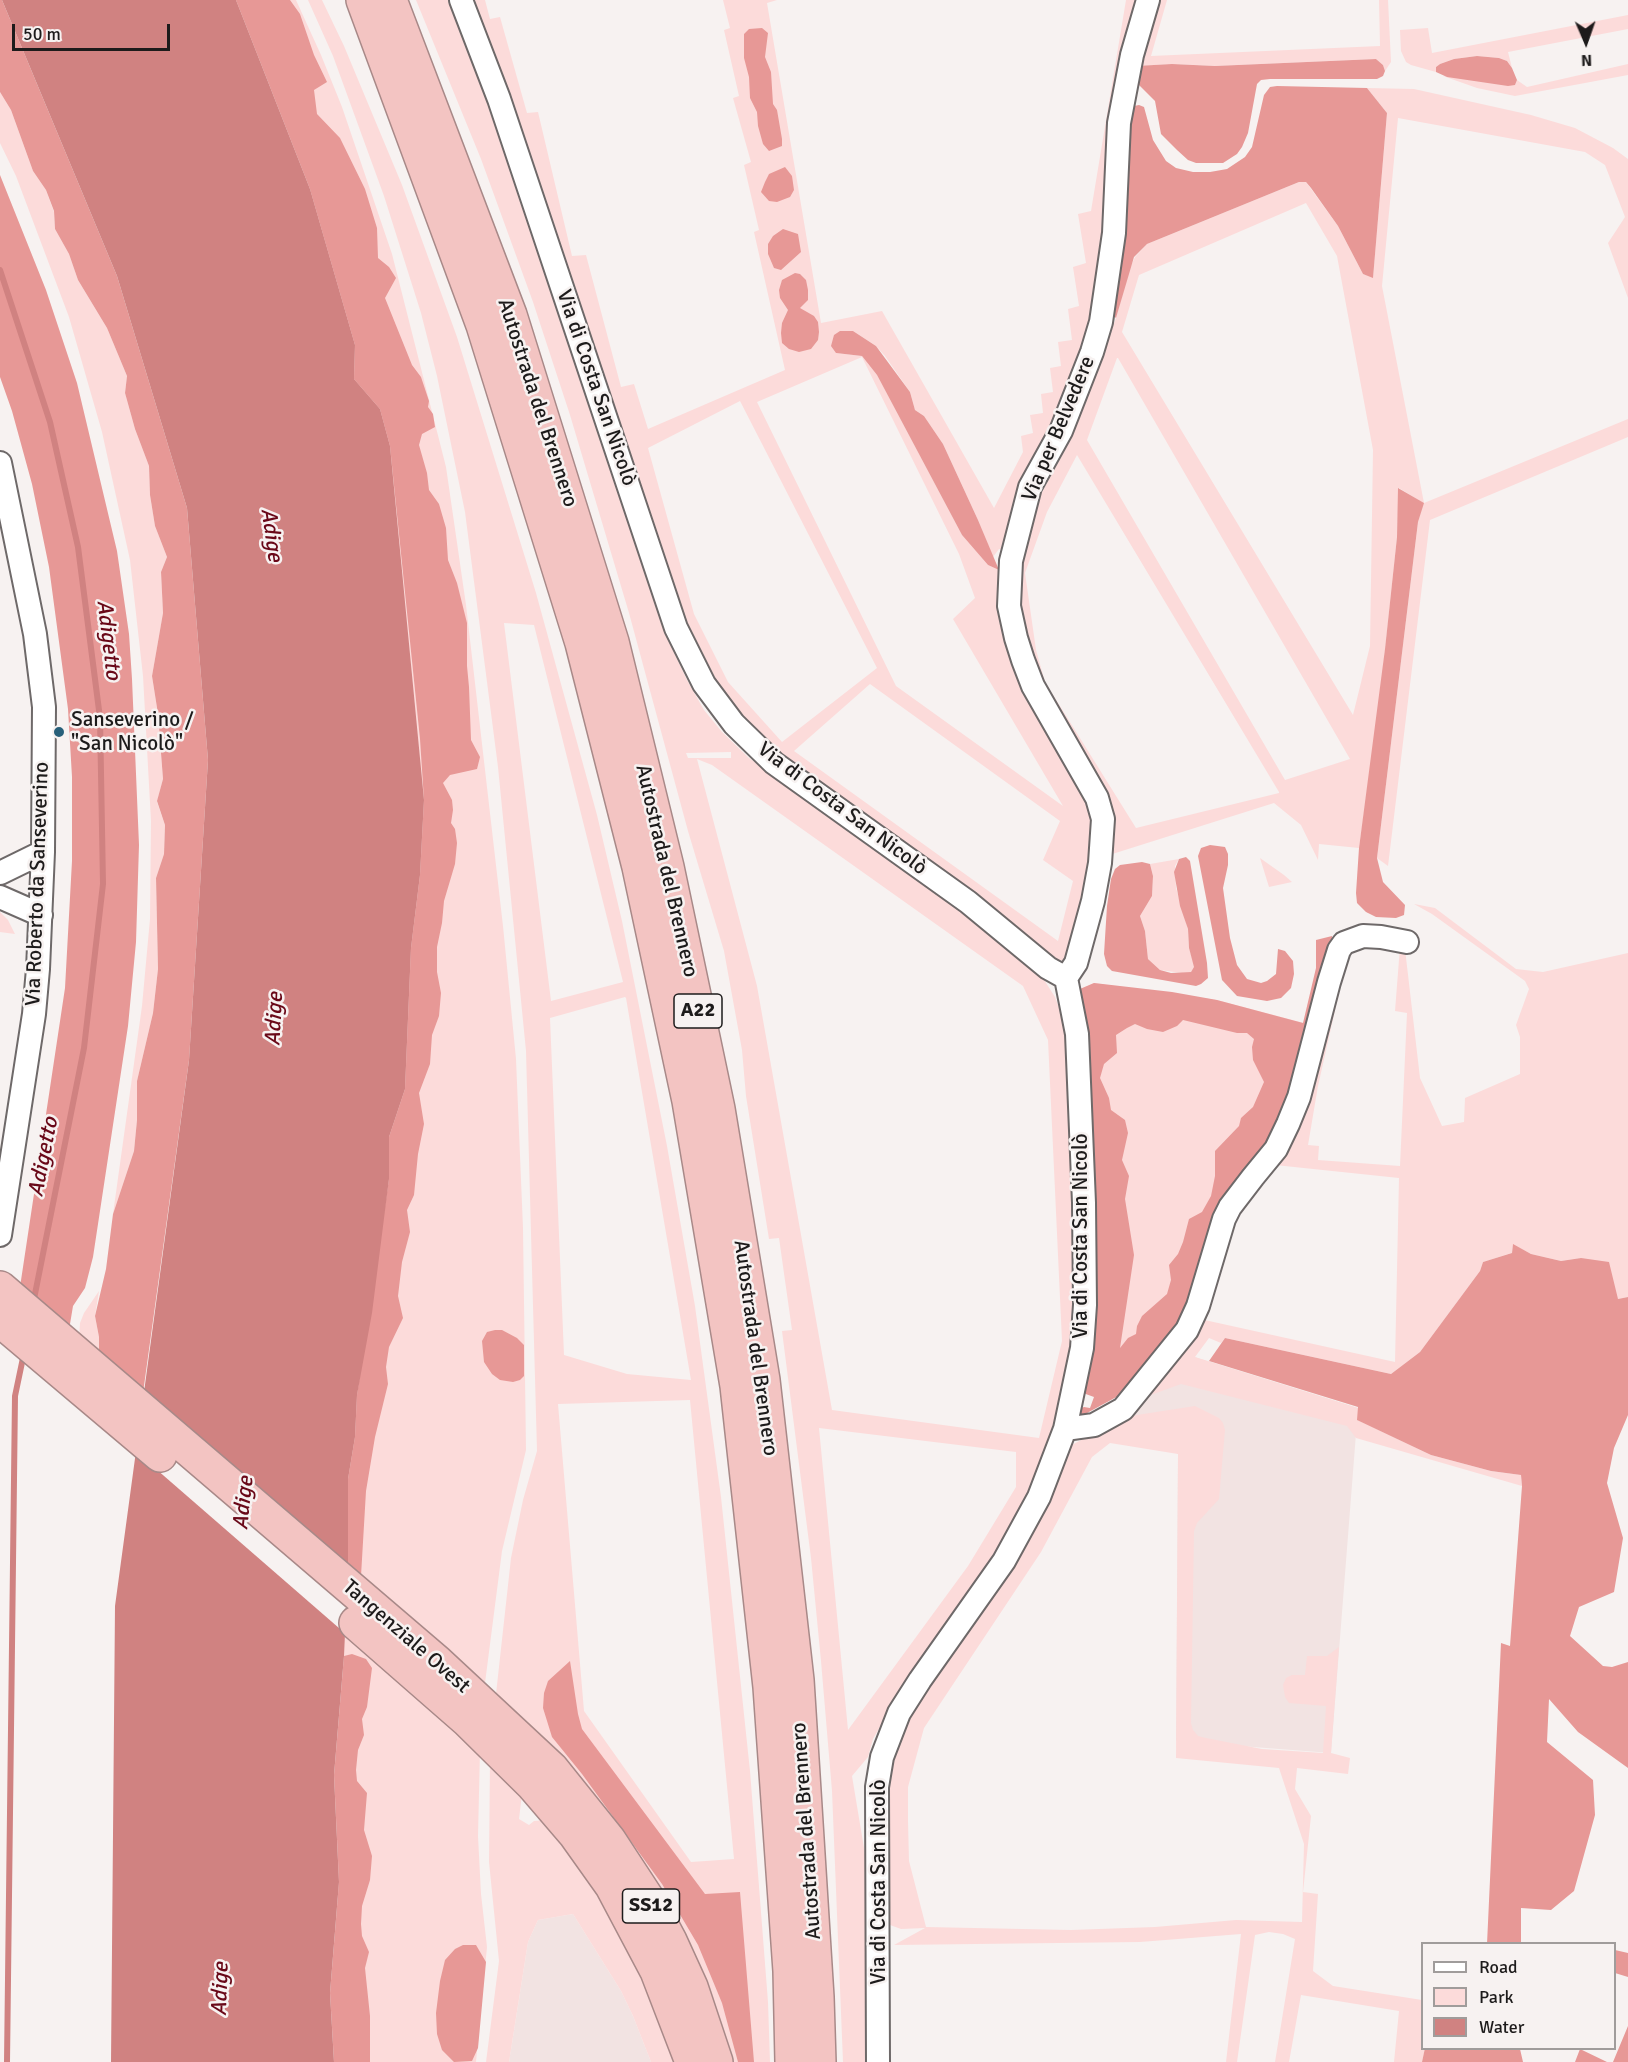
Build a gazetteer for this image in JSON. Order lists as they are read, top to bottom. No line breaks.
{"streets":{"highway":["Autostrada del Brennero","A22","Tangenziale Ovest","SS12"],"street":["Via di Costa San Nicolò","Via per Belvedere","Via Roberto da Sanseverino"]},"crossings":[["Via di Costa San Nicolò","Via per Belvedere"]],"water":["Adige","Adigetto"],"places":["Sanseverino / \"San Nicolò\""],"legend":["Road","Park","Water"],"scale_bar":"50 m","north":"bottom"}
